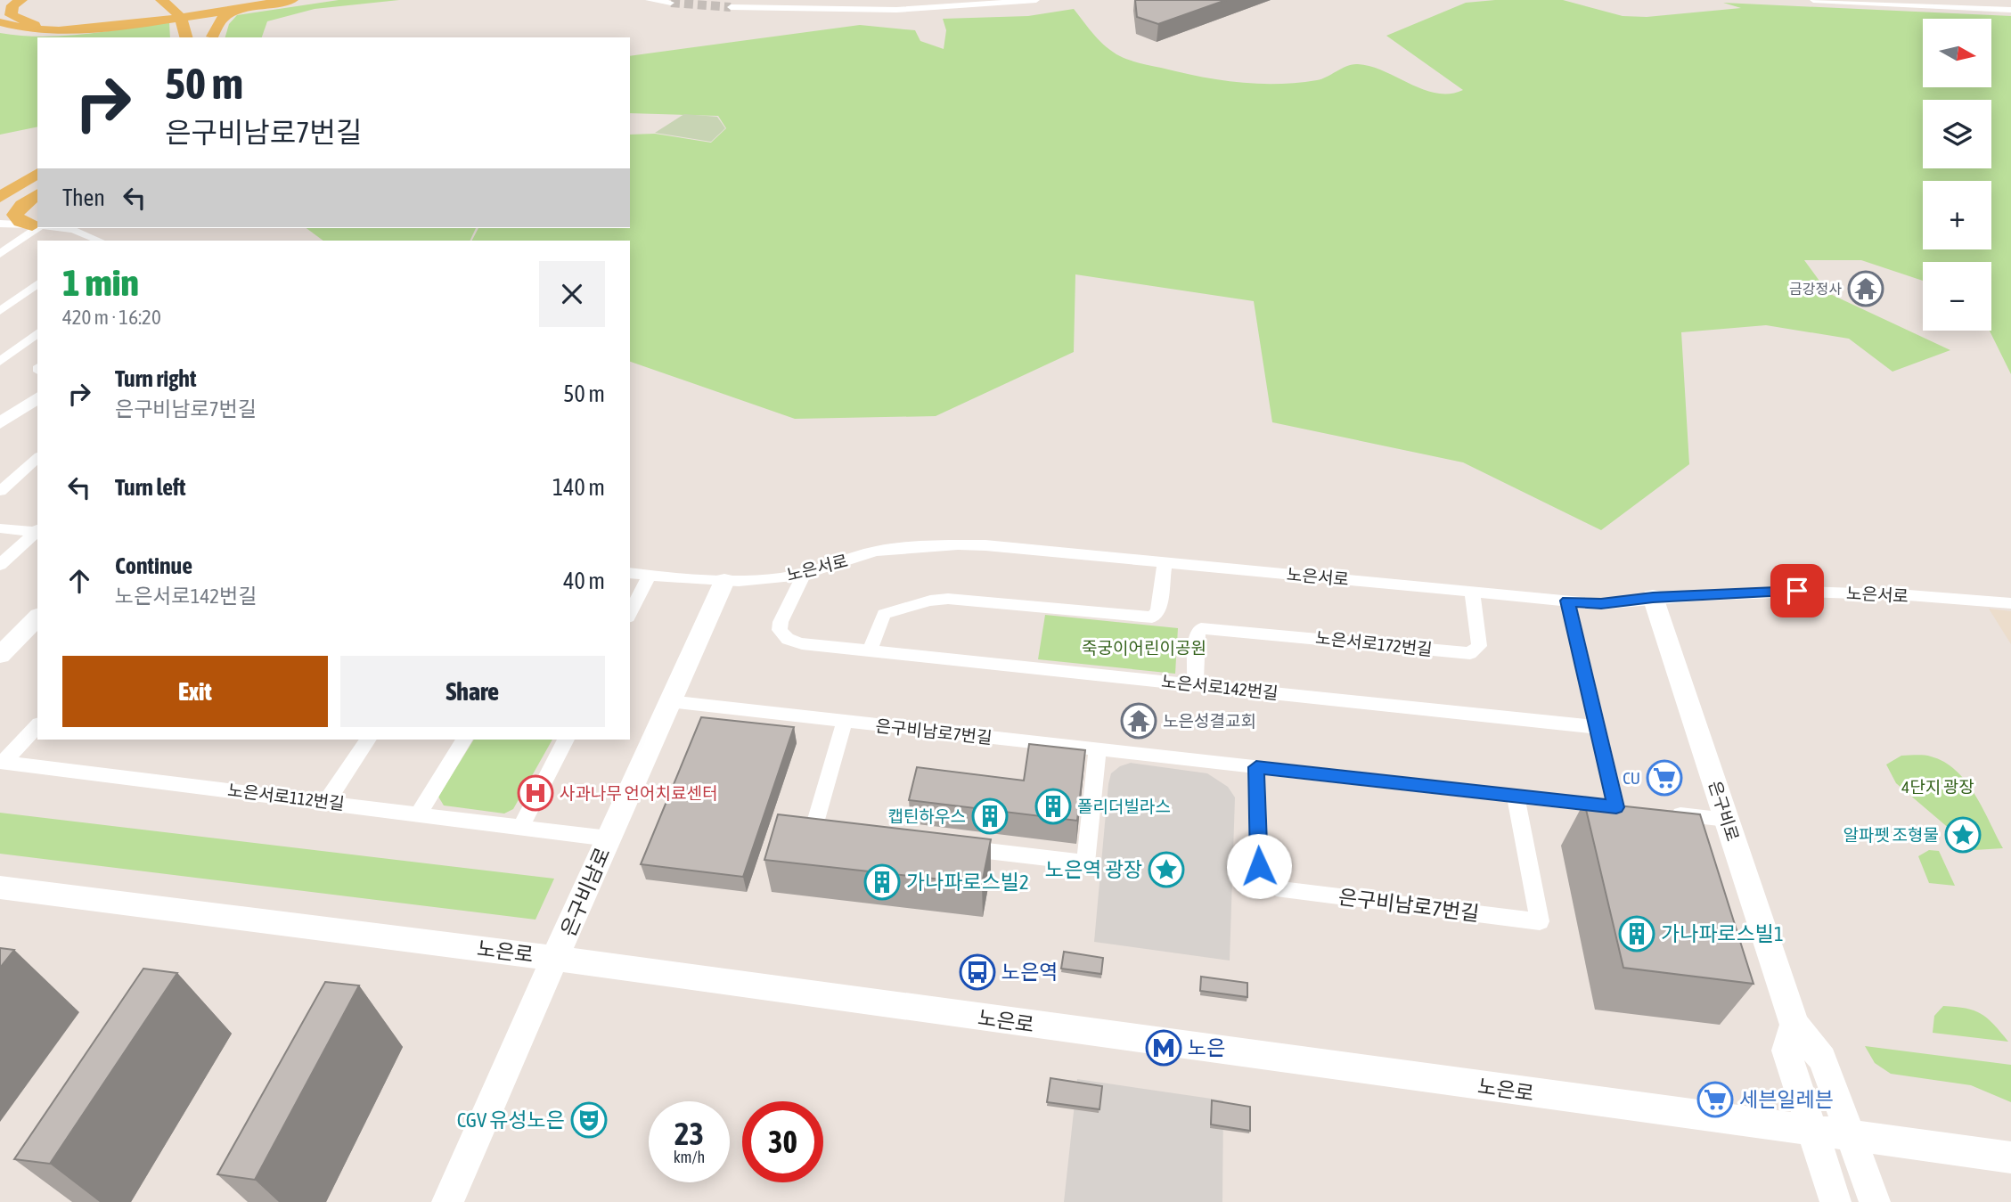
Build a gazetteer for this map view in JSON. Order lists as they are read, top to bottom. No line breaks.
{"streets":{"street":["노은서로","노은서로172번길","노은서로142번길","은구비남로7번길","노은서로112번길","은구비로","은구비남로","노은로"]},"crossings":[["노은서로","노은서로172번길"],["노은서로","노은서로142번길"],["노은서로","은구비로"],["노은서로","은구비남로"],["노은서로172번길","노은서로142번길"],["노은서로142번길","은구비남로7번길"],["은구비남로7번길","은구비남로"],["노은서로112번길","은구비남로"],["은구비로","노은로"],["은구비남로","노은로"]],"parks":["죽궁이어린이공원","4단지 광장"],"places":{"temple":["금강정사","노은성결교회"],"supermarket":["CU","세븐일레븐"],"hospital":["사과나무 언어치료센터"],"building":["폴리더빌라스","캡틴하우스","가나파로스빌2","가나파로스빌1"],"place":["알파펫 조형물","노은역 광장"],"bus stop":["노은역"],"metro station":["노은"],"theatre":["CGV 유성노은"]},"north":"right","page":{"map_buttons":["+","−"],"turn":["50 m","은구비남로7번길"],"then":"Then","heading":["1 min","420 m · 16:20"],"list":[{"name":"Turn right","note":"은구비남로7번길","value":"50 m"},{"name":"Turn left","value":"140 m"},{"name":"Continue","note":"노은서로142번길","value":"40 m"}],"buttons":["Exit","Share"],"speed":"23 km/h","limit":"30"}}
